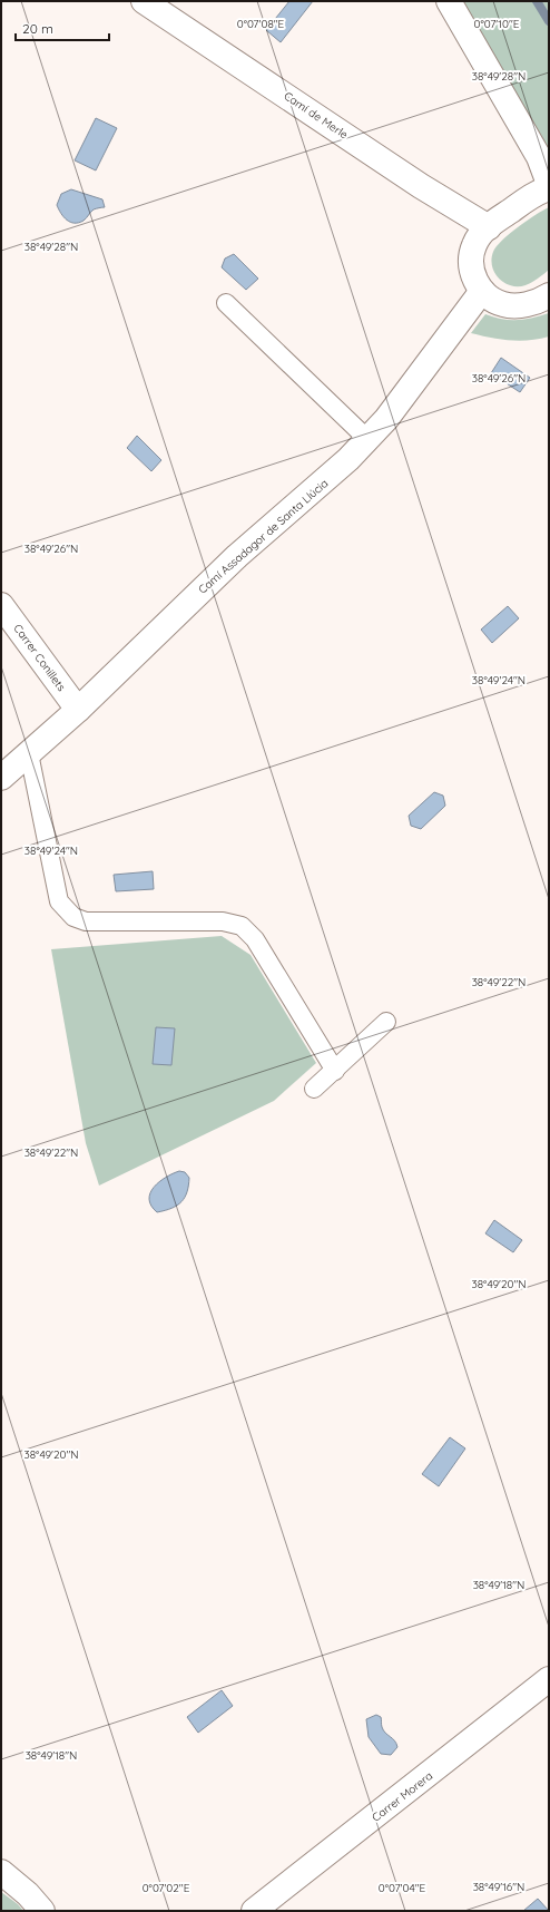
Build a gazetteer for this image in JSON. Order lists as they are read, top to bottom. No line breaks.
{"streets":{"street":["Camí de Merle","Camí Assadagor de Santa Llúcia","Carrer Conillets","Carrer Morera"]},"crossings":[["Camí Assadagor de Santa Llúcia","Carrer Conillets"]],"scale_bar":"20 m","coordinates":["0°07'08\"E","0°07'10\"E","38°49'28\"N","38°49'26\"N","38°49'24\"N","38°49'22\"N","38°49'20\"N","38°49'18\"N","38°49'16\"N","0°07'02\"E","0°07'04\"E"]}
